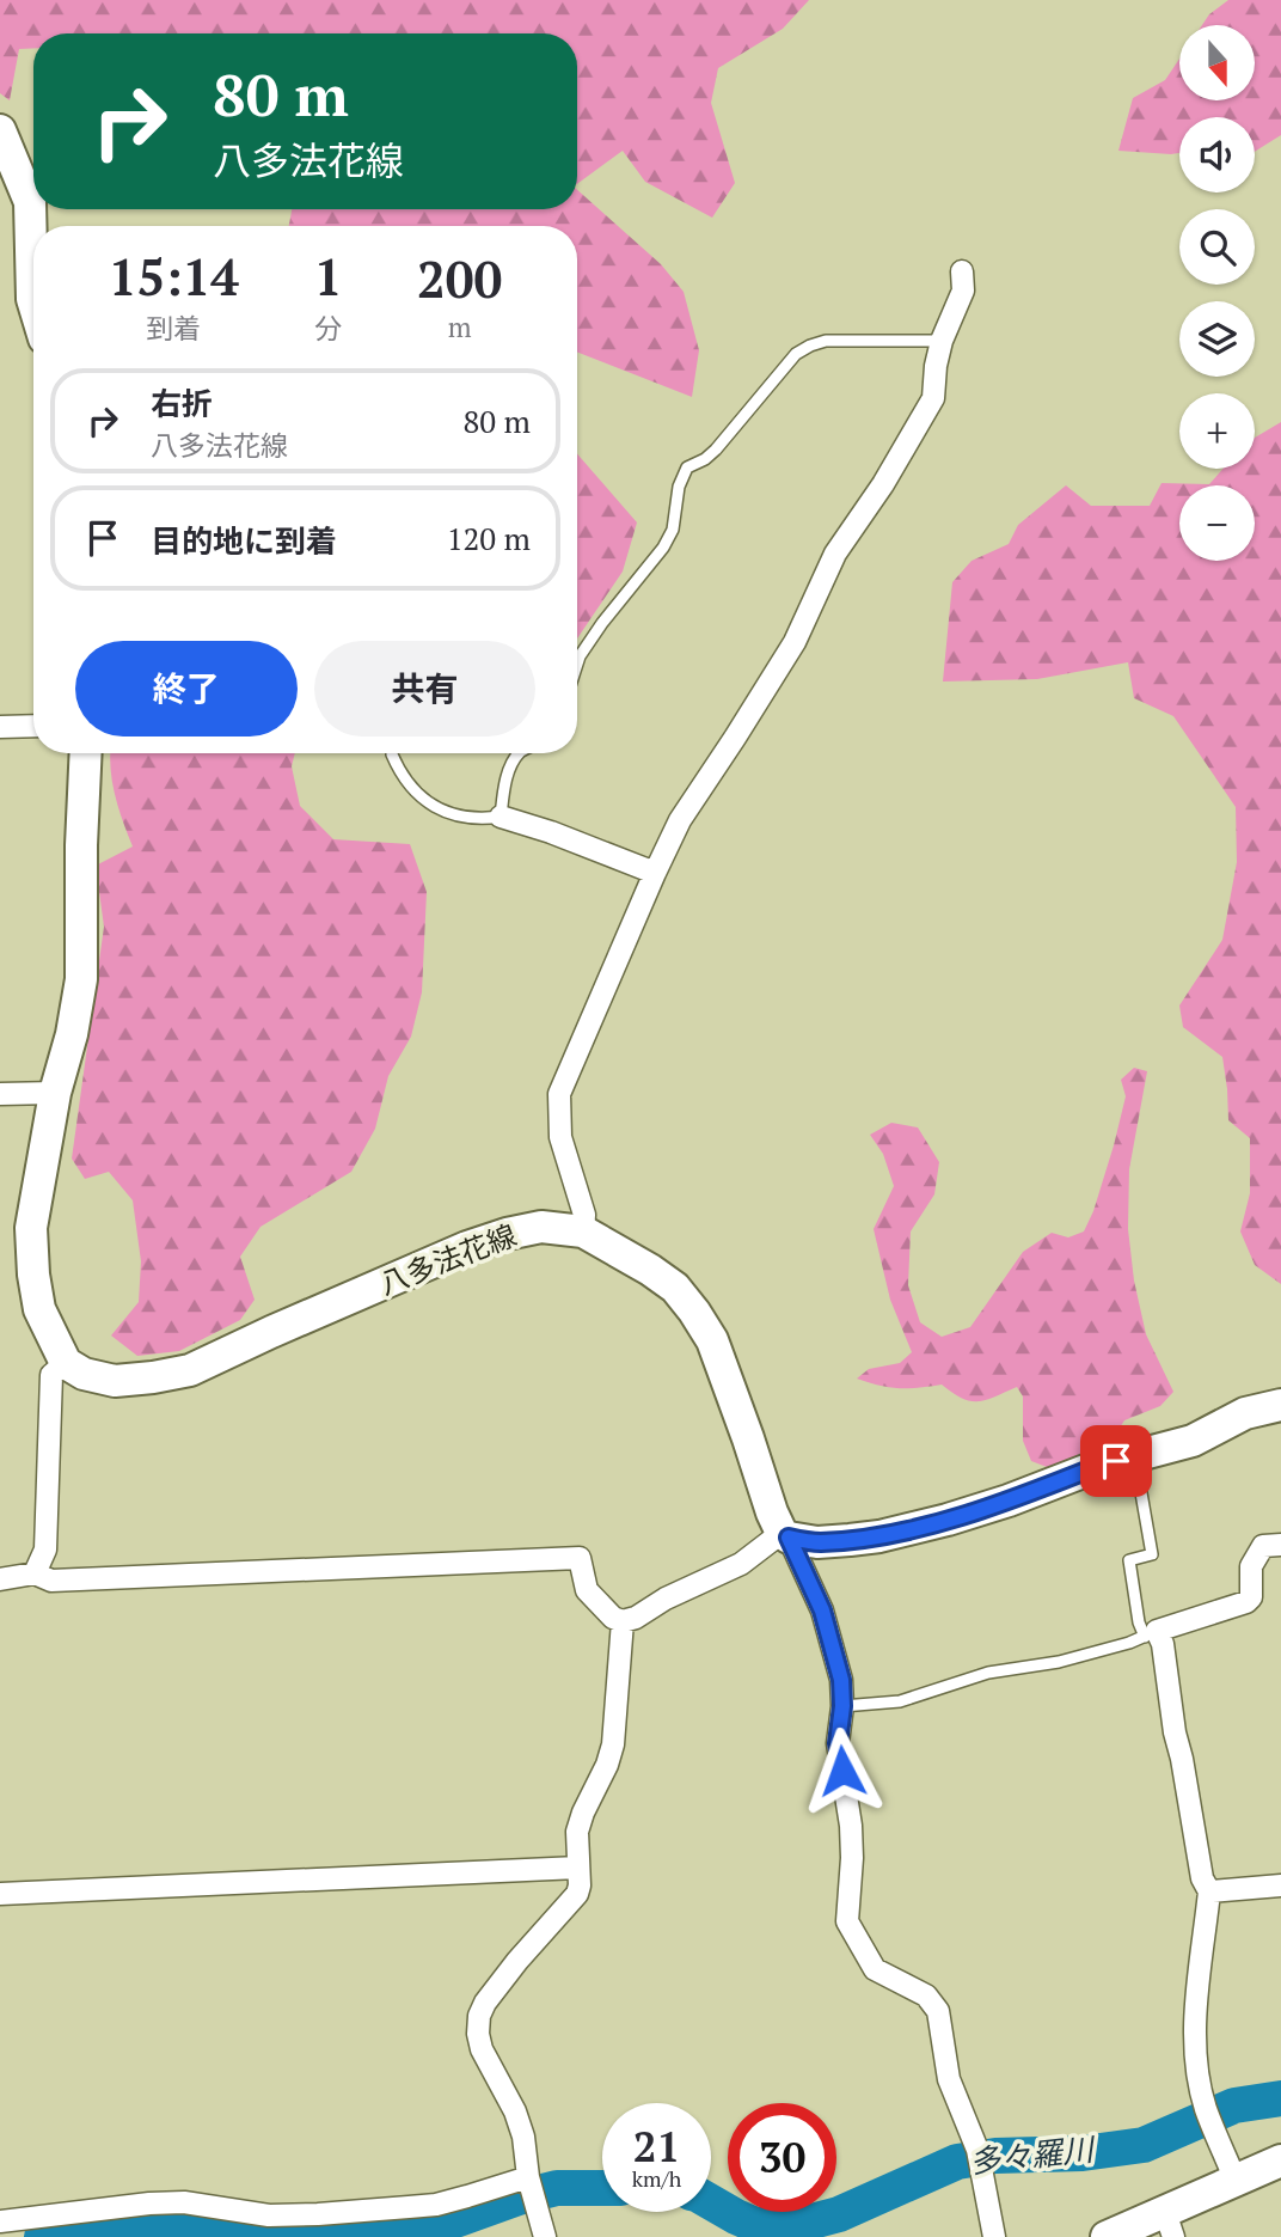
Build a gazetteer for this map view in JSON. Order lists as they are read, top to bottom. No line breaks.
{"streets":{"main road":["八多法花線"]},"water":["多々羅川"],"north":"bottom","page":{"map_buttons":["+","−"],"turn":["80 m","八多法花線"],"eta":["15:14","到着","1","分","200","m"],"list":[{"name":"右折","note":"八多法花線","value":"80 m"},{"name":"目的地に到着","value":"120 m"}],"buttons":["終了","共有"],"speed":"21 km/h","limit":"30"}}
